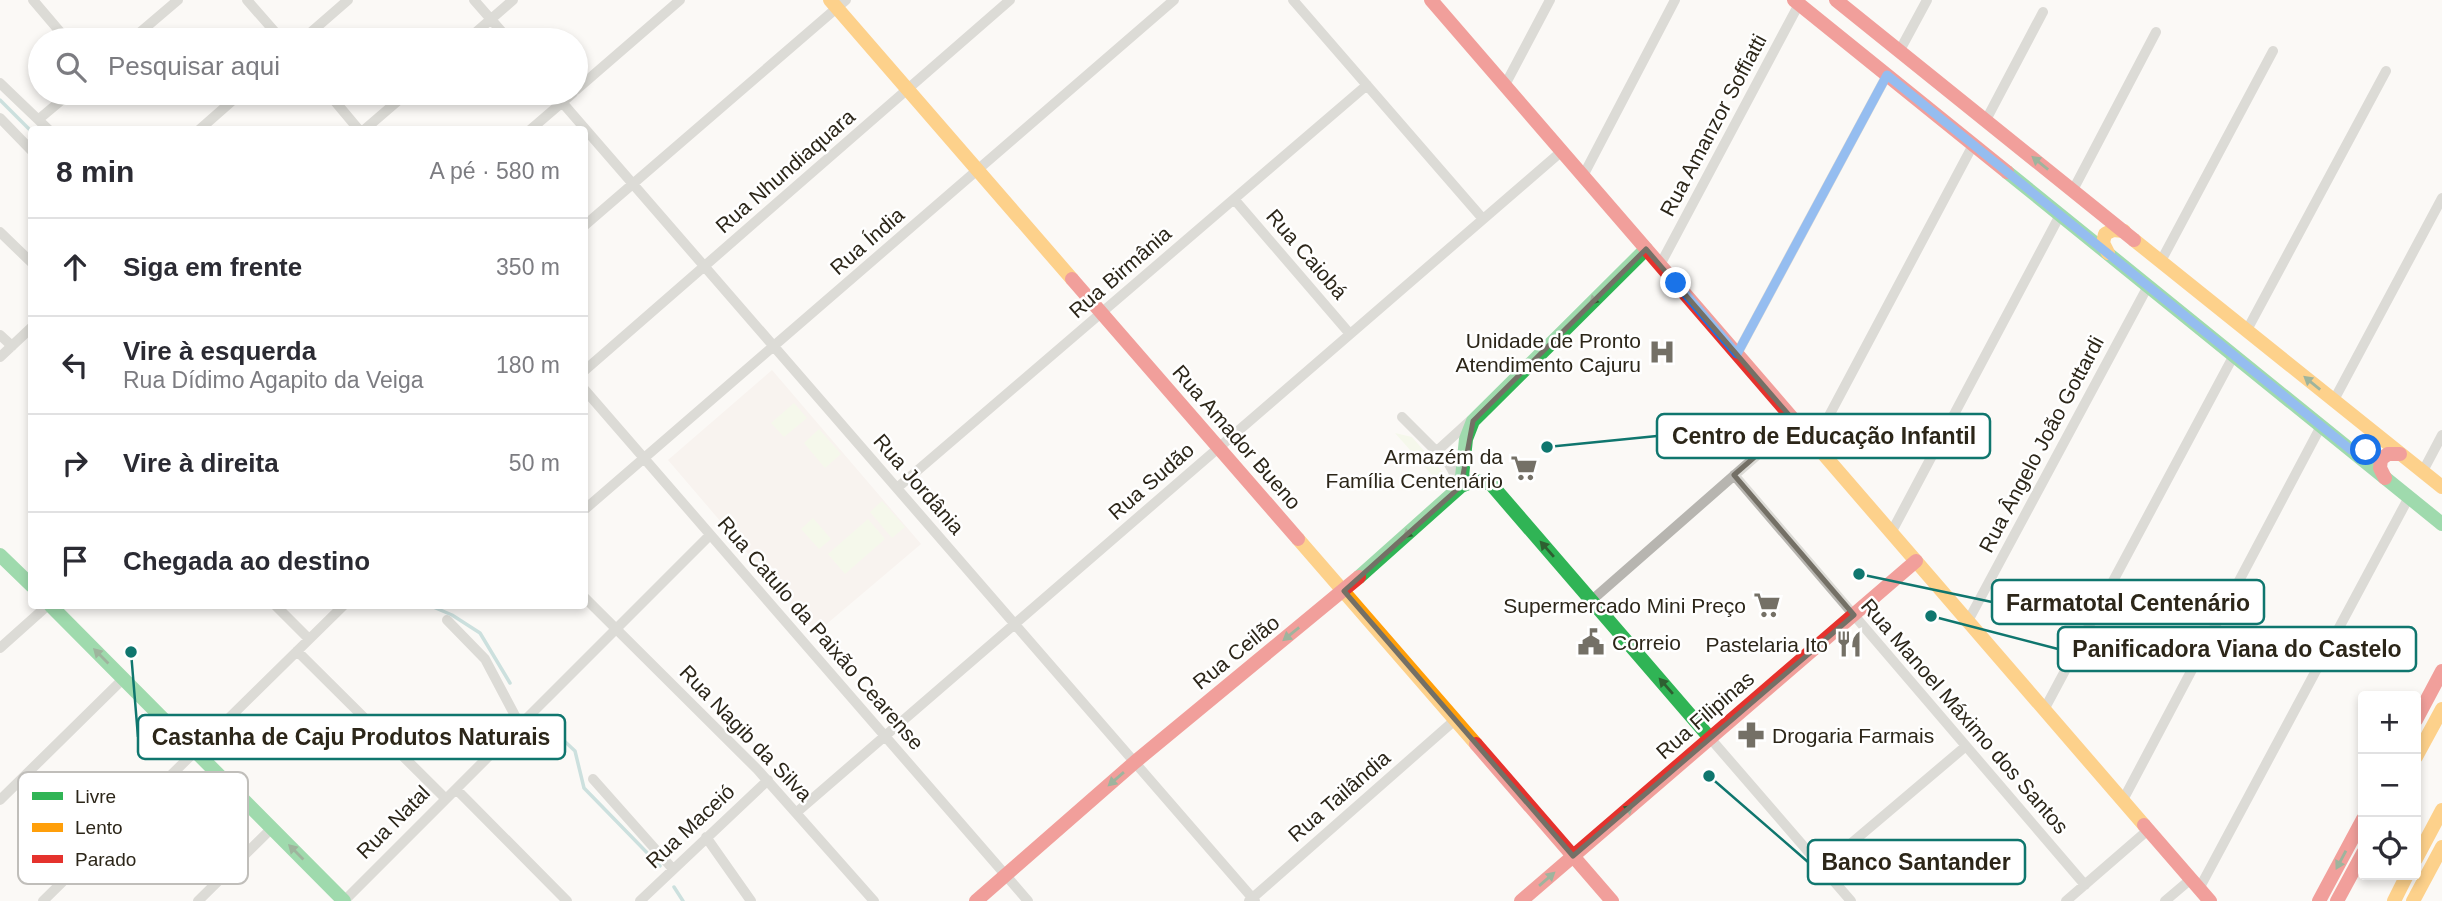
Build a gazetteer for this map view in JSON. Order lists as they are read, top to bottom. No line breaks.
{"streets":{"main road":["Rua Amador Bueno","Rua Ceilão","Rua Filipinas"],"street":["Rua Amanzor Soffiatti","Rua Nhundiaquara","Rua Índia","Rua Caiobá","Rua Birmânia","Rua Ângelo João Gottardi","Rua Sudão","Rua Jordânia","Rua Catulo da Paixão Cearense","Rua Manoel Máximo dos Santos","Rua Nagib da Silva","Rua Tailândia","Rua Natal","Rua Maceió"]},"crossings":[["Rua Nhundiaquara","Rua Amador Bueno"],["Rua Nhundiaquara","Rua Jordânia"],["Rua Índia","Rua Amador Bueno"],["Rua Índia","Rua Jordânia"],["Rua Índia","Rua Catulo da Paixão Cearense"],["Rua Caiobá","Rua Birmânia"],["Rua Caiobá","Rua Sudão"],["Rua Birmânia","Rua Amador Bueno"],["Rua Birmânia","Rua Jordânia"],["Rua Amador Bueno","Rua Sudão"],["Rua Amador Bueno","Rua Ceilão"],["Rua Amador Bueno","Rua Filipinas"],["Rua Amador Bueno","Rua Tailândia"],["Rua Sudão","Rua Jordânia"],["Rua Sudão","Rua Catulo da Paixão Cearense"],["Rua Sudão","Rua Nagib da Silva"],["Rua Jordânia","Rua Ceilão"],["Rua Jordânia","Rua Tailândia"],["Rua Catulo da Paixão Cearense","Rua Ceilão"],["Rua Catulo da Paixão Cearense","Rua Natal"],["Rua Filipinas","Rua Manoel Máximo dos Santos"],["Rua Nagib da Silva","Rua Natal"],["Rua Nagib da Silva","Rua Maceió"]],"one_way":["Rua Ceilão","Rua Filipinas"],"places":{"hospital":["Unidade de Pronto Atendimento Cajuru"],"other":["Centro de Educação Infantil","Farmatotal Centenário","Panificadora Viana do Castelo","Castanha de Caju Produtos Naturais","Banco Santander"],"supermarket":["Armazém da Família Centenário","Supermercado Mini Preço"],"public building":["Correio"],"restaurant":["Pastelaria Ito"],"pharmacy":["Drogaria Farmais"]},"legend":["Livre","Lento","Parado"],"page":{"search":"Pesquisar aqui","heading":["8 min","A pé · 580 m"],"list":[["Siga em frente","350 m"],["Vire à esquerda","Rua Dídimo Agapito da Veiga","180 m"],["Vire à direita","50 m"],"Chegada ao destino"],"map_buttons":["+","−"]}}
